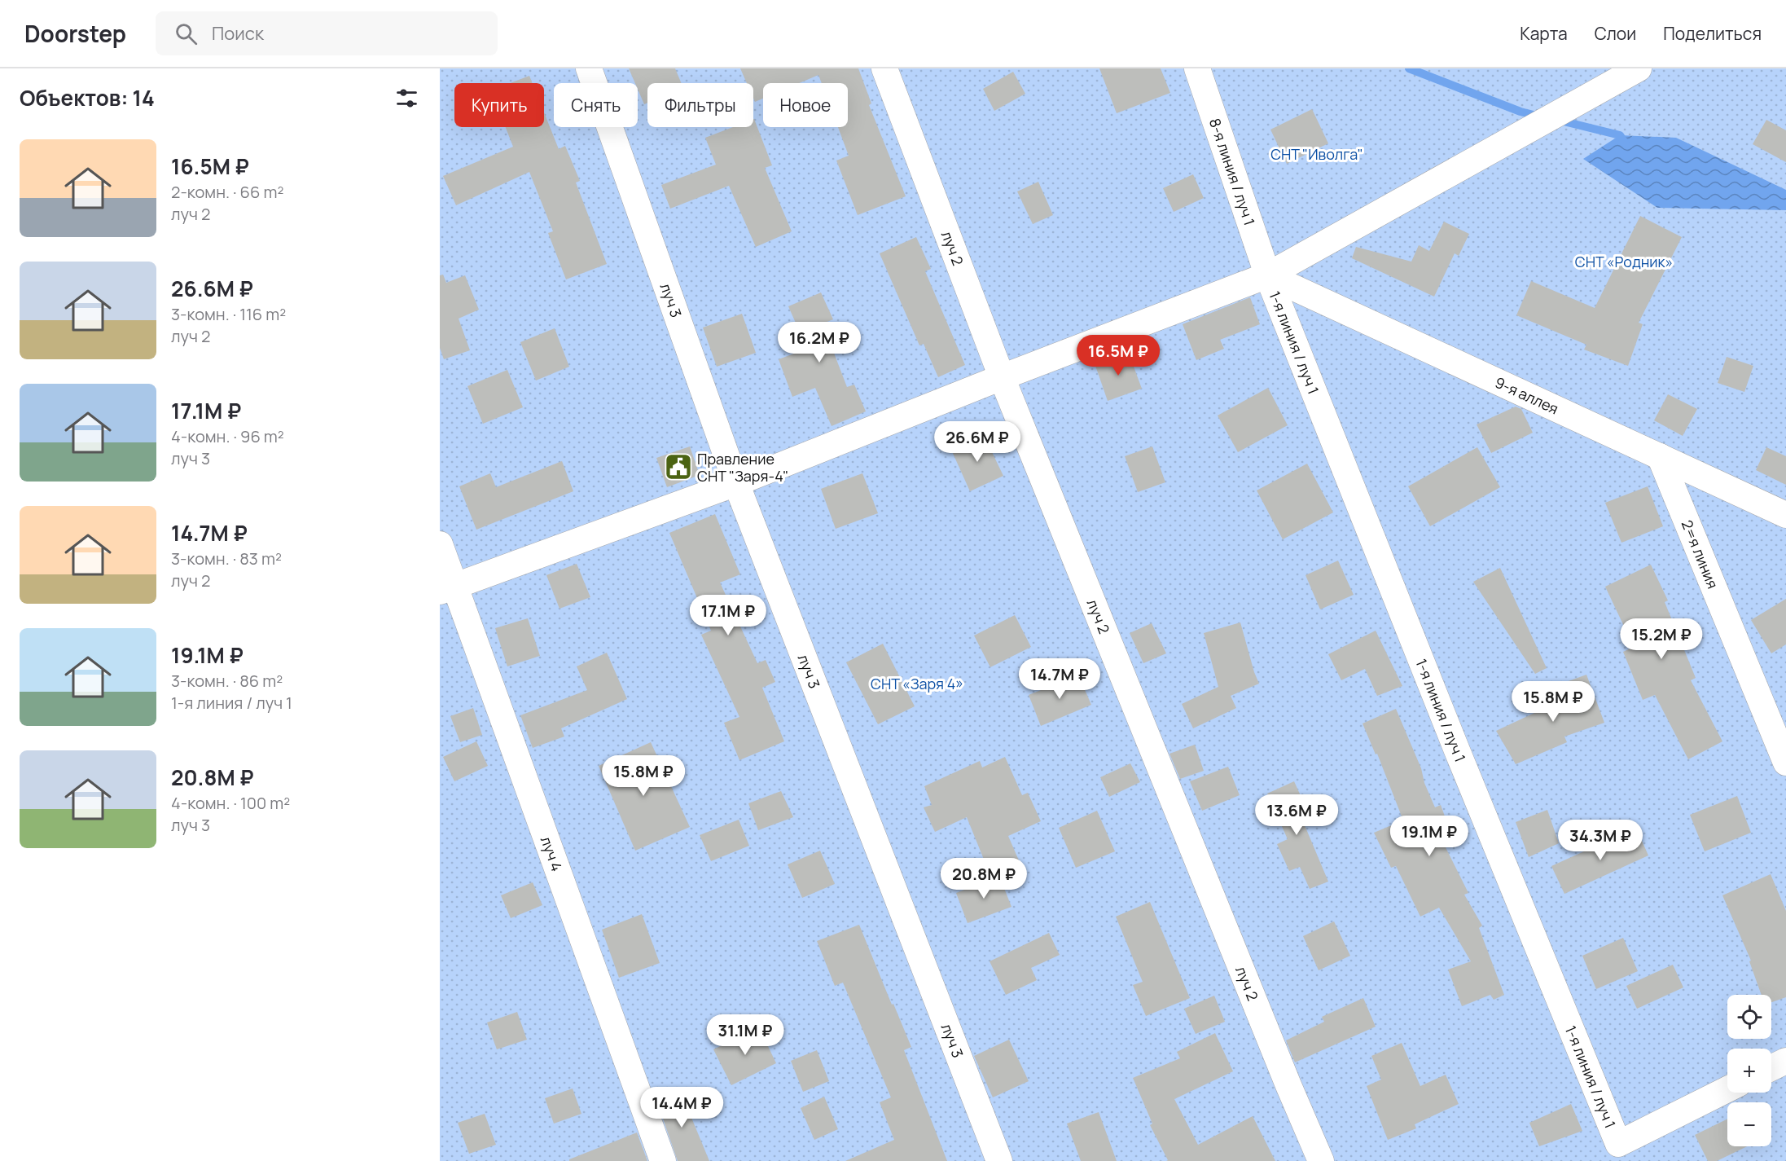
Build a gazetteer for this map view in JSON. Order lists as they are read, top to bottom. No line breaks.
{"streets":{"street":["8-я линия / луч 1","луч 2","луч 3","1-я линия / луч 1","9-я аллея","2=я линия","луч 4"]},"crossings":[["8-я линия / луч 1","1-я линия / луч 1"],["8-я линия / луч 1","9-я аллея"],["1-я линия / луч 1","9-я аллея"],["9-я аллея","2=я линия"]],"parks":["СНТ \"Иволга\"","СНТ «Родник»","СНТ «Заря 4»"],"places":{"public building":["Правление СНТ \"Заря-4\""]},"page":{"header":"Doorstep","search":"Поиск","nav":["Карта","Слои","Поделиться"],"heading":"Объектов: 14","chip":["Купить","Снять","Фильтры","Новое"],"list":[{"name":"16.5M ₽","note":"2-комн. · 66 m² · луч 2"},{"name":"26.6M ₽","note":"3-комн. · 116 m² · луч 2"},{"name":"17.1M ₽","note":"4-комн. · 96 m² · луч 3"},{"name":"14.7M ₽","note":"3-комн. · 83 m² · луч 2"},{"name":"19.1M ₽","note":"3-комн. · 86 m² · 1-я линия / луч 1"},{"name":"20.8M ₽","note":"4-комн. · 100 m² · луч 3"}],"price":["16.2M ₽","16.5M ₽","26.6M ₽","17.1M ₽","15.2M ₽","14.7M ₽","15.8M ₽","15.8M ₽","13.6M ₽","19.1M ₽","34.3M ₽","20.8M ₽","31.1M ₽","14.4M ₽"],"map_buttons":["+","−"]}}
